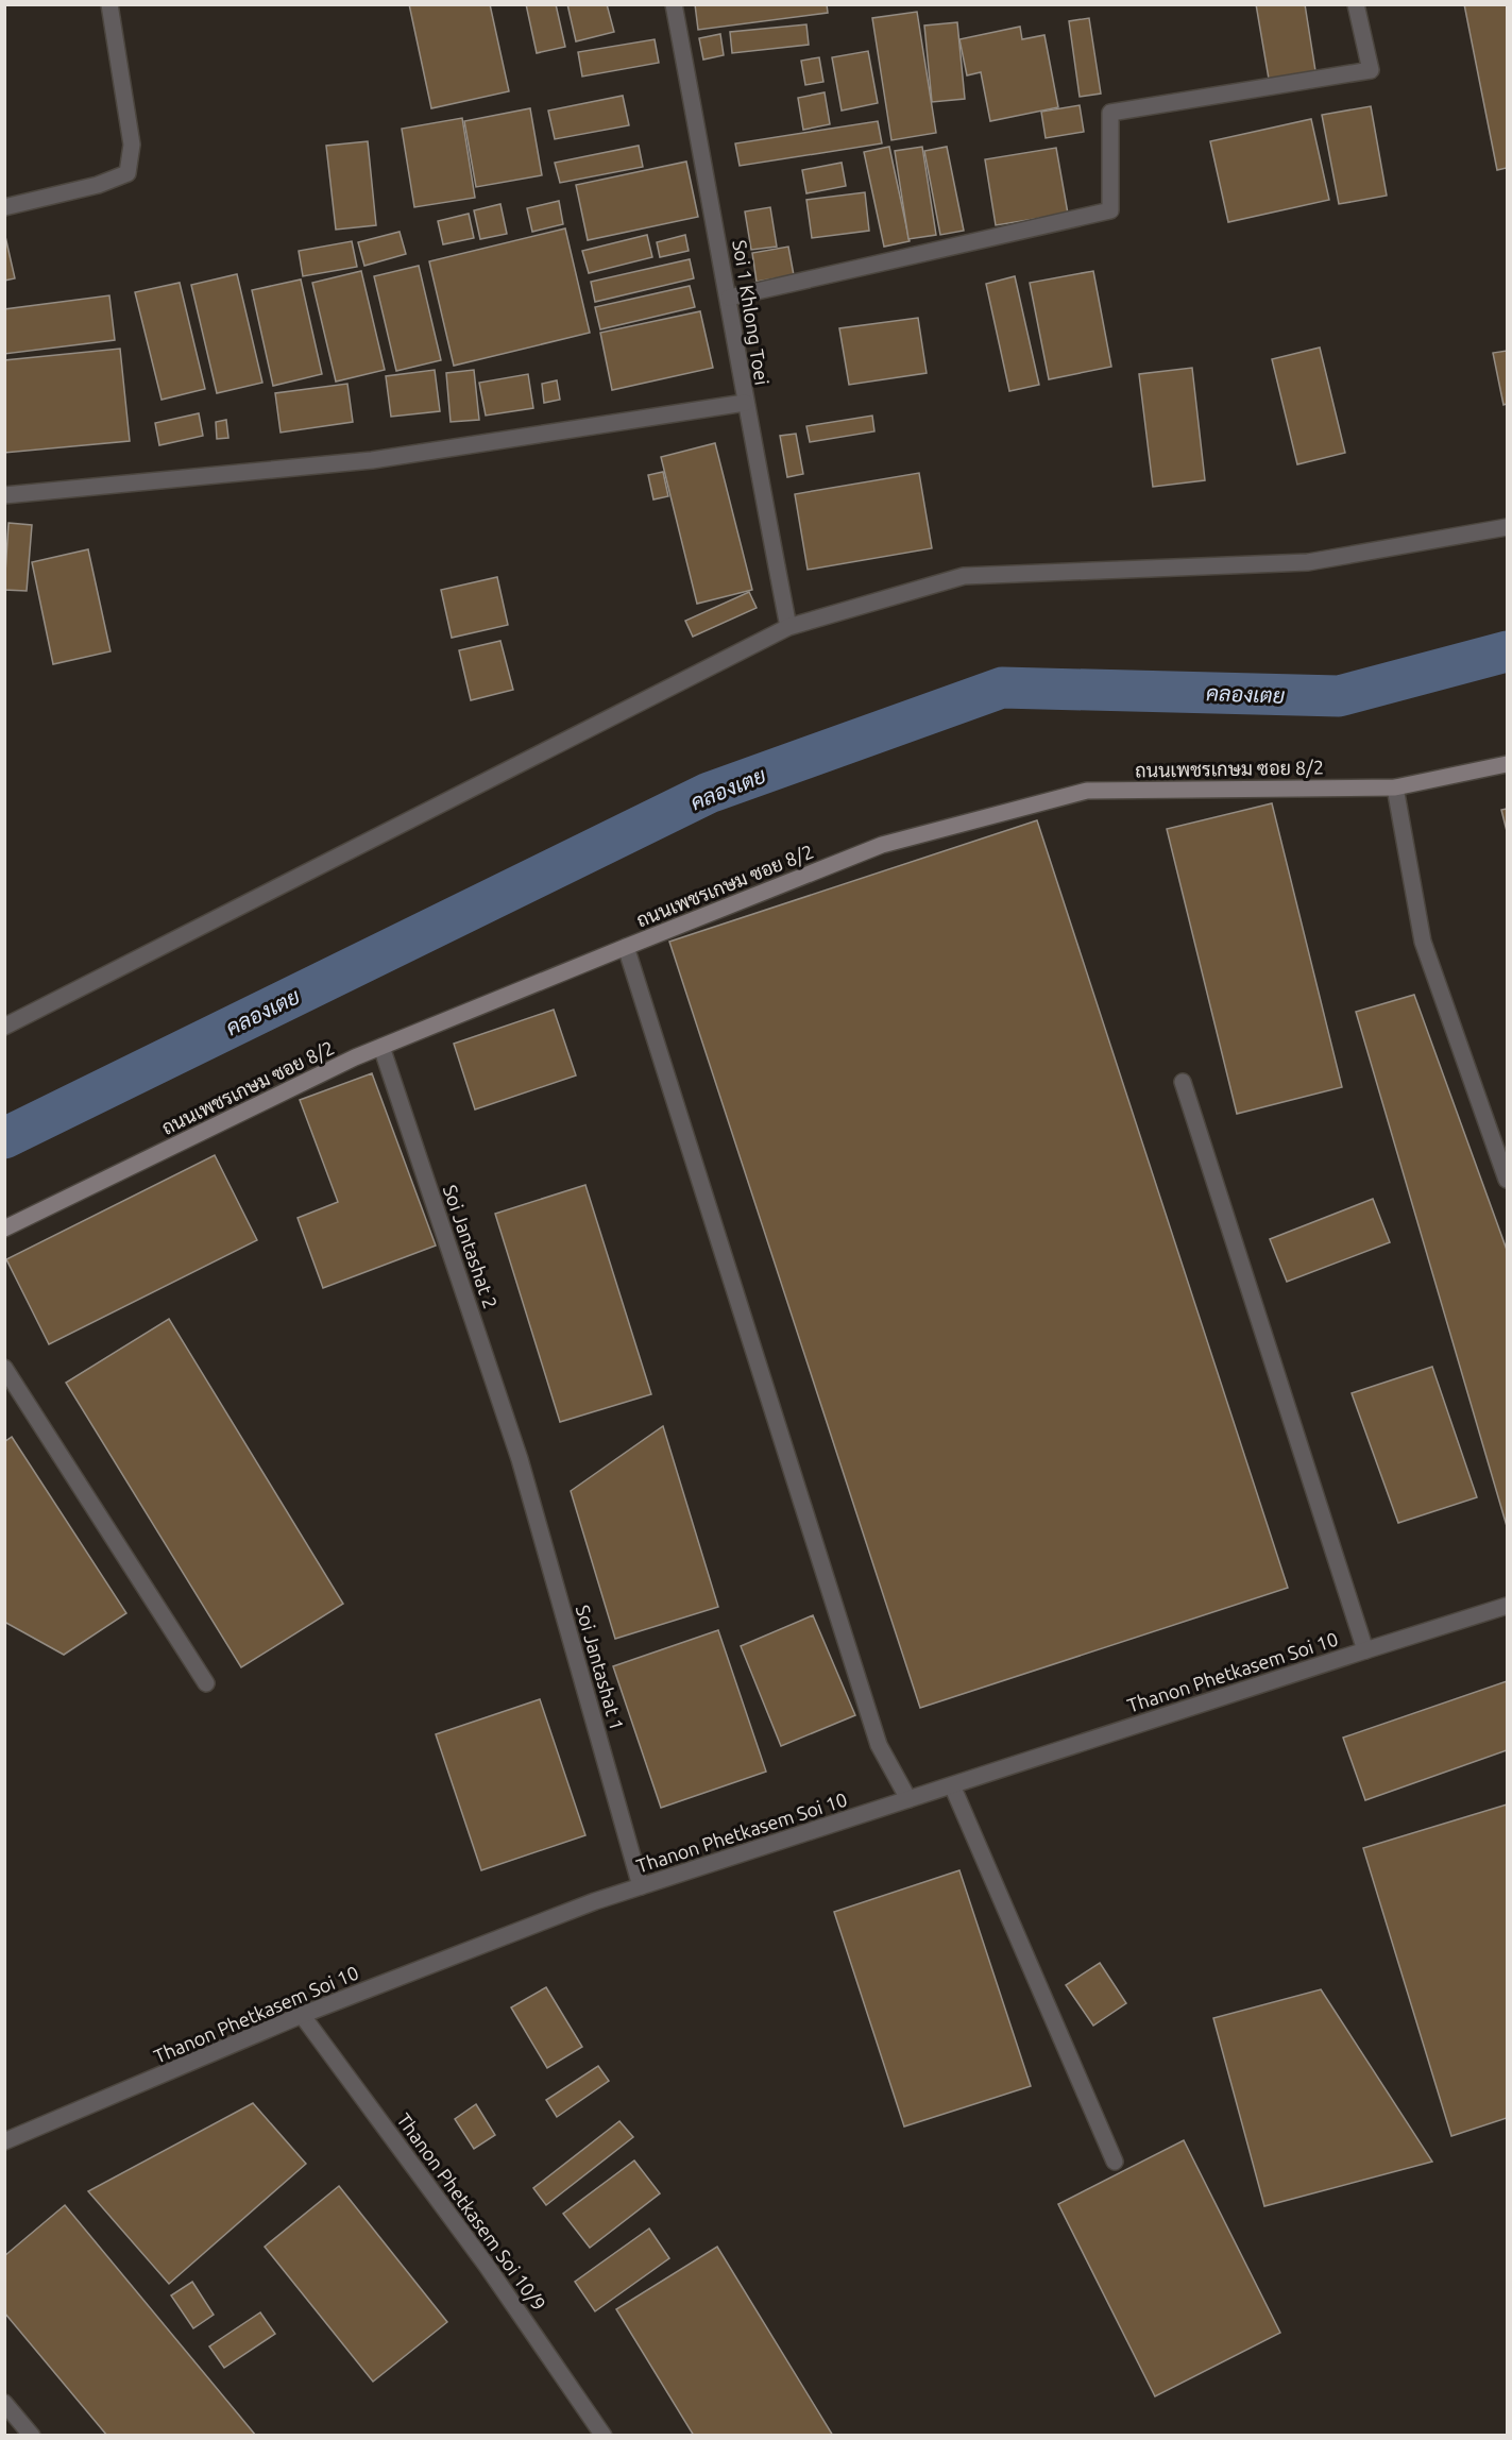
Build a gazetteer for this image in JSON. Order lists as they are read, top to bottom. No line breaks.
{"streets":{"street":["Soi 1 Khlong Toei","ถนนเพชรเกษม ซอย 8/2","Soi Jantashat 2","Soi Jantashat 1","Thanon Phetkasem Soi 10","Thanon Phetkasem Soi 10/9"]},"crossings":[["ถนนเพชรเกษม ซอย 8/2","Soi Jantashat 2"],["Soi Jantashat 2","Soi Jantashat 1"],["Soi Jantashat 1","Thanon Phetkasem Soi 10"],["Thanon Phetkasem Soi 10","Thanon Phetkasem Soi 10/9"]],"water":["คลองเตย"]}
